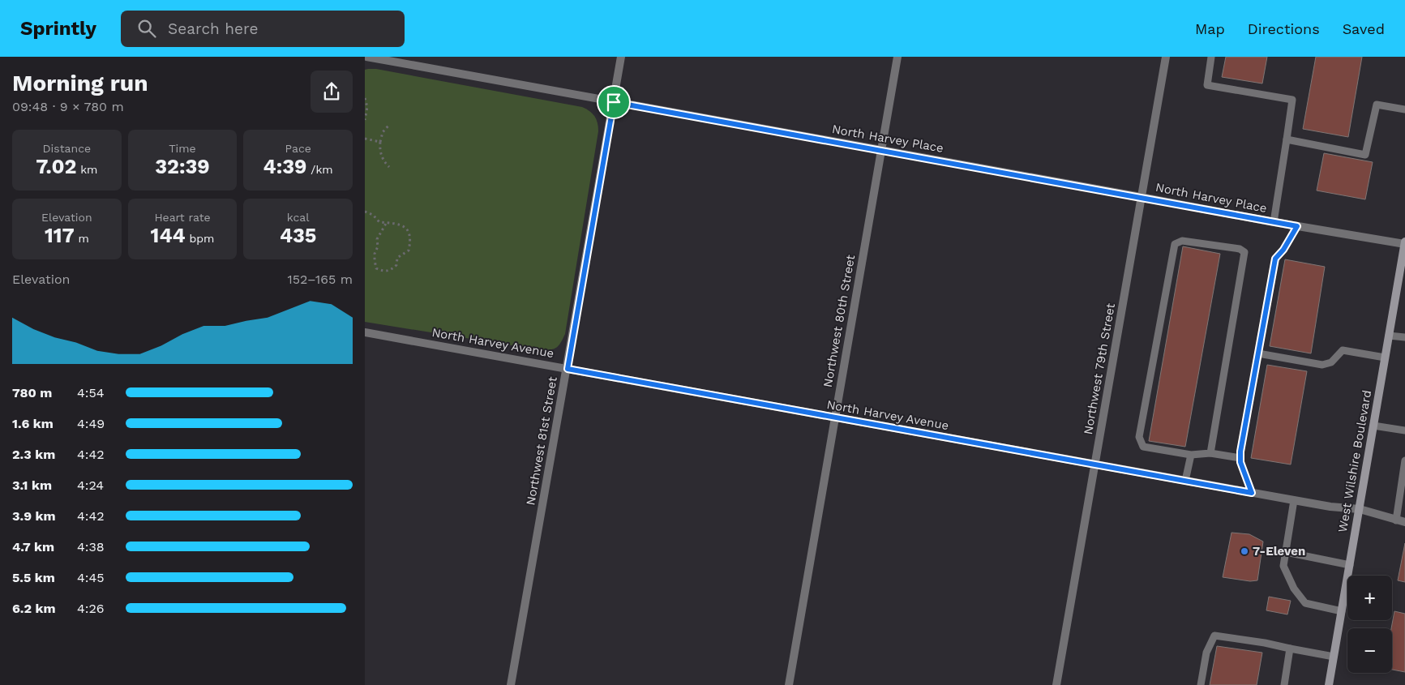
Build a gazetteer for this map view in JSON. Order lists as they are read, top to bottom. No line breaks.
{"streets":{"main road":["West Wilshire Boulevard"],"street":["North Harvey Place","Northwest 80th Street","North Harvey Avenue","Northwest 79th Street","Northwest 81st Street"]},"crossings":[["North Harvey Place","Northwest 80th Street"],["North Harvey Place","Northwest 79th Street"],["North Harvey Place","Northwest 81st Street"],["North Harvey Place","West Wilshire Boulevard"],["Northwest 80th Street","North Harvey Avenue"],["North Harvey Avenue","Northwest 79th Street"],["North Harvey Avenue","Northwest 81st Street"],["North Harvey Avenue","West Wilshire Boulevard"]],"places":["7-Eleven"],"page":{"header":"Sprintly","search":"Search here","nav":["Map","Directions","Saved"],"heading":["Morning run","09:48 · 9 × 780 m"],"stats":[["Distance","7.02 km"],["Time","32:39"],["Pace","4:39 /km"],["Elevation","117 m"],["Heart rate","144 bpm"],["kcal","435"]],"chart":["Elevation","152–165 m"],"list":[{"name":"780 m","note":"4:54"},{"name":"1.6 km","note":"4:49"},{"name":"2.3 km","note":"4:42"},{"name":"3.1 km","note":"4:24"},{"name":"3.9 km","note":"4:42"},{"name":"4.7 km","note":"4:38"},{"name":"5.5 km","note":"4:45"},{"name":"6.2 km","note":"4:26"}],"map_buttons":["+","−"]}}
